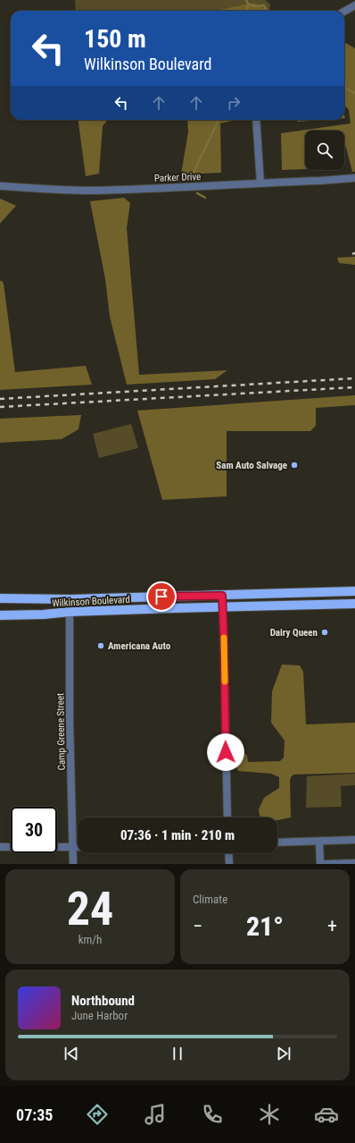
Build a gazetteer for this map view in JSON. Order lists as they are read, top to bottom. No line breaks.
{"streets":{"main road":["Wilkinson Boulevard"],"street":["Parker Drive","Camp Greene Street"]},"crossings":[["Wilkinson Boulevard","Camp Greene Street"]],"places":["Sam Auto Salvage","Dairy Queen","Americana Auto"],"page":{"turn":["150 m","Wilkinson Boulevard"],"limit":"30","trip":"07:36 · 1 min · 210 m","tile":[["24","km/h"],"Climate"],"heat":["−","21°","+"],"song":["Northbound","June Harbor"],"tabs":"07:35"}}
